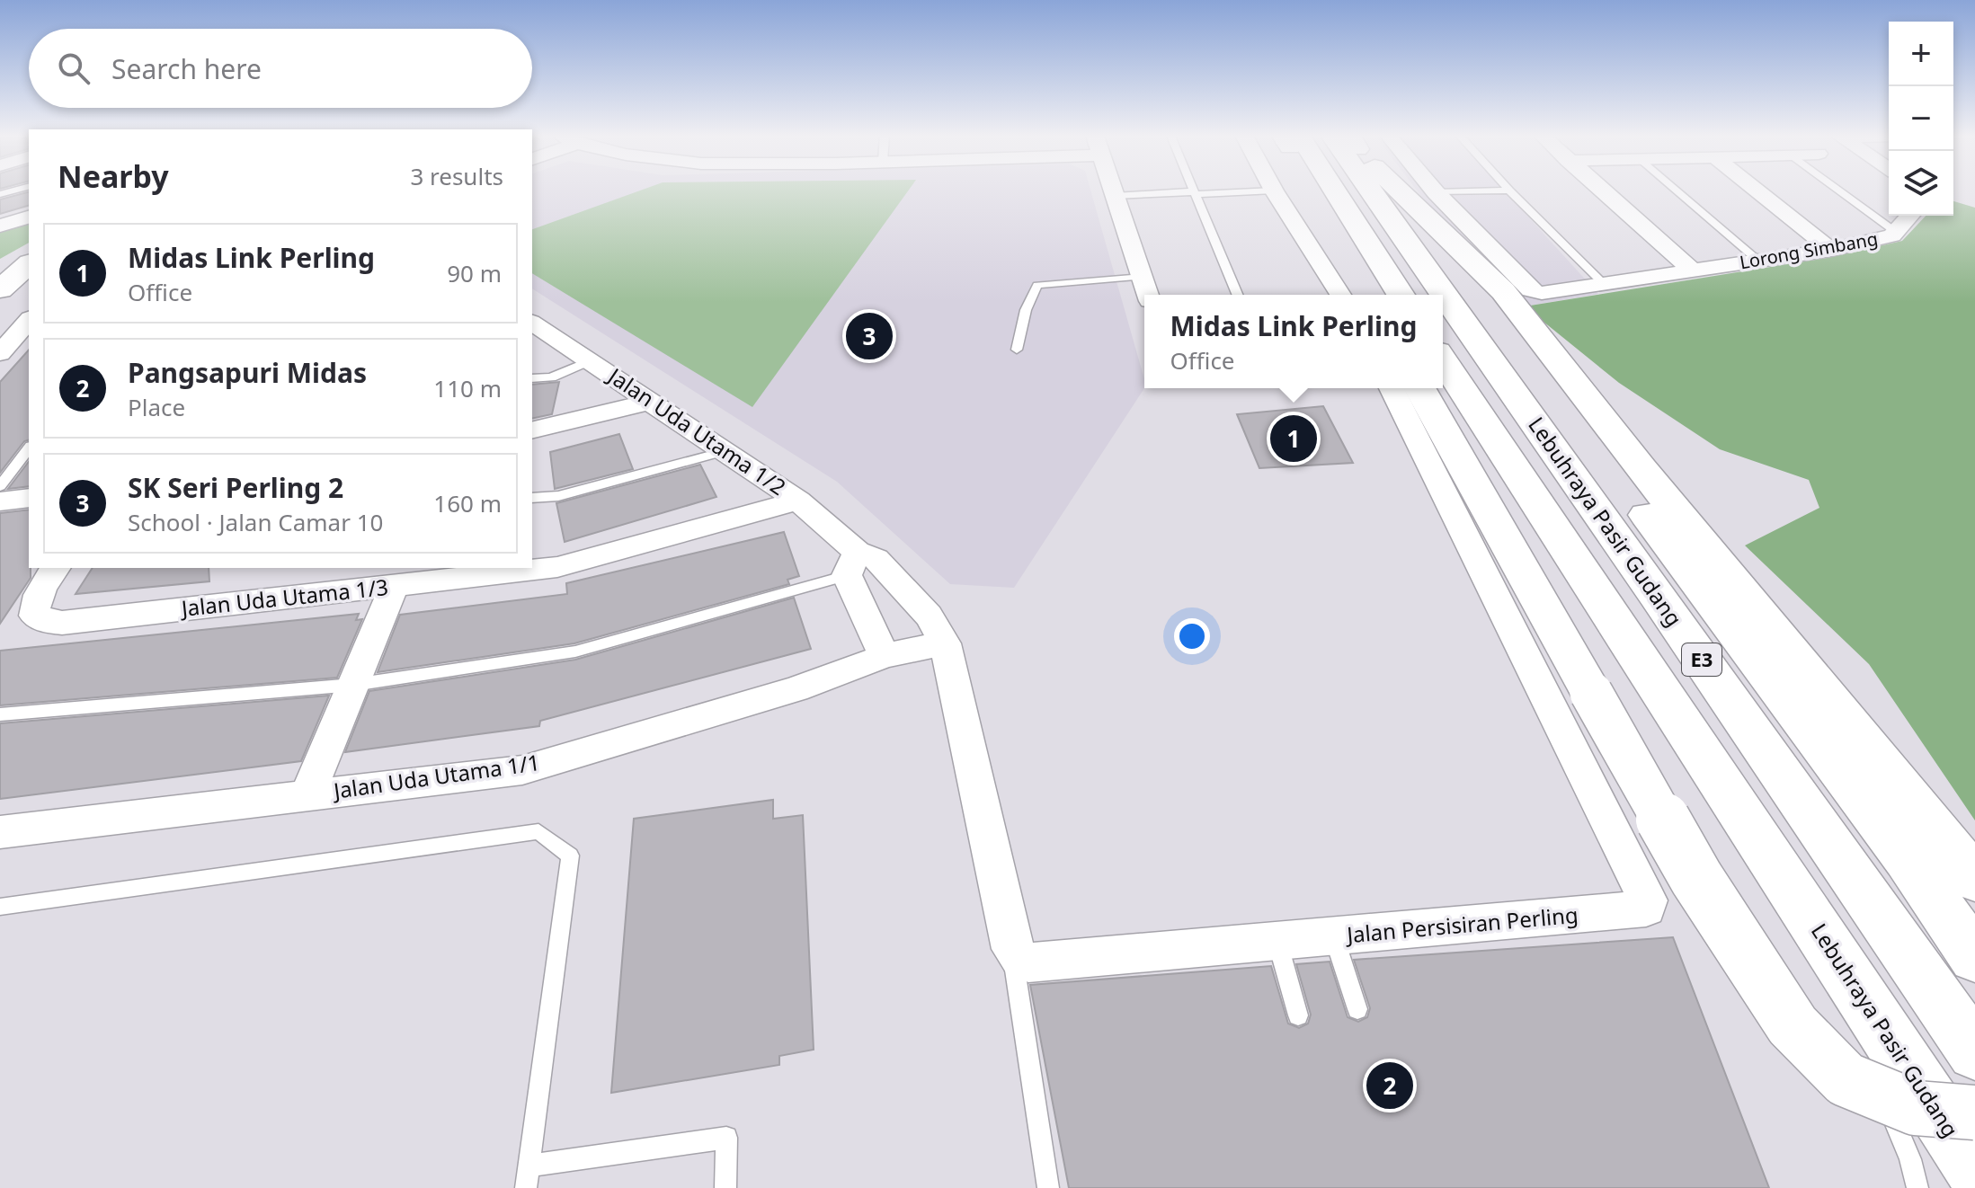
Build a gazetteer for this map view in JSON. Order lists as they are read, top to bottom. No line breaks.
{"streets":{"main road":["Lebuhraya Pasir Gudang","E3"],"street":["Lorong Simbang","Jalan Uda Utama 1/2","Jalan Uda Utama 1/3","Jalan Uda Utama 1/1","Jalan Persisiran Perling"]},"crossings":[["Jalan Uda Utama 1/2","Jalan Uda Utama 1/3"],["Jalan Uda Utama 1/2","Jalan Uda Utama 1/1"]],"page":{"map_buttons":["+","−"],"search":"Search here","heading":["Nearby","3 results"],"list":[{"mark":"1","name":"Midas Link Perling","note":"Office","value":"90 m"},{"mark":"2","name":"Pangsapuri Midas","note":"Place","value":"110 m"},{"mark":"3","name":"SK Seri Perling 2","note":"School · Jalan Camar 10","value":"160 m"}],"popup":["Midas Link Perling","Office"],"pins":["3","1","2"]}}
